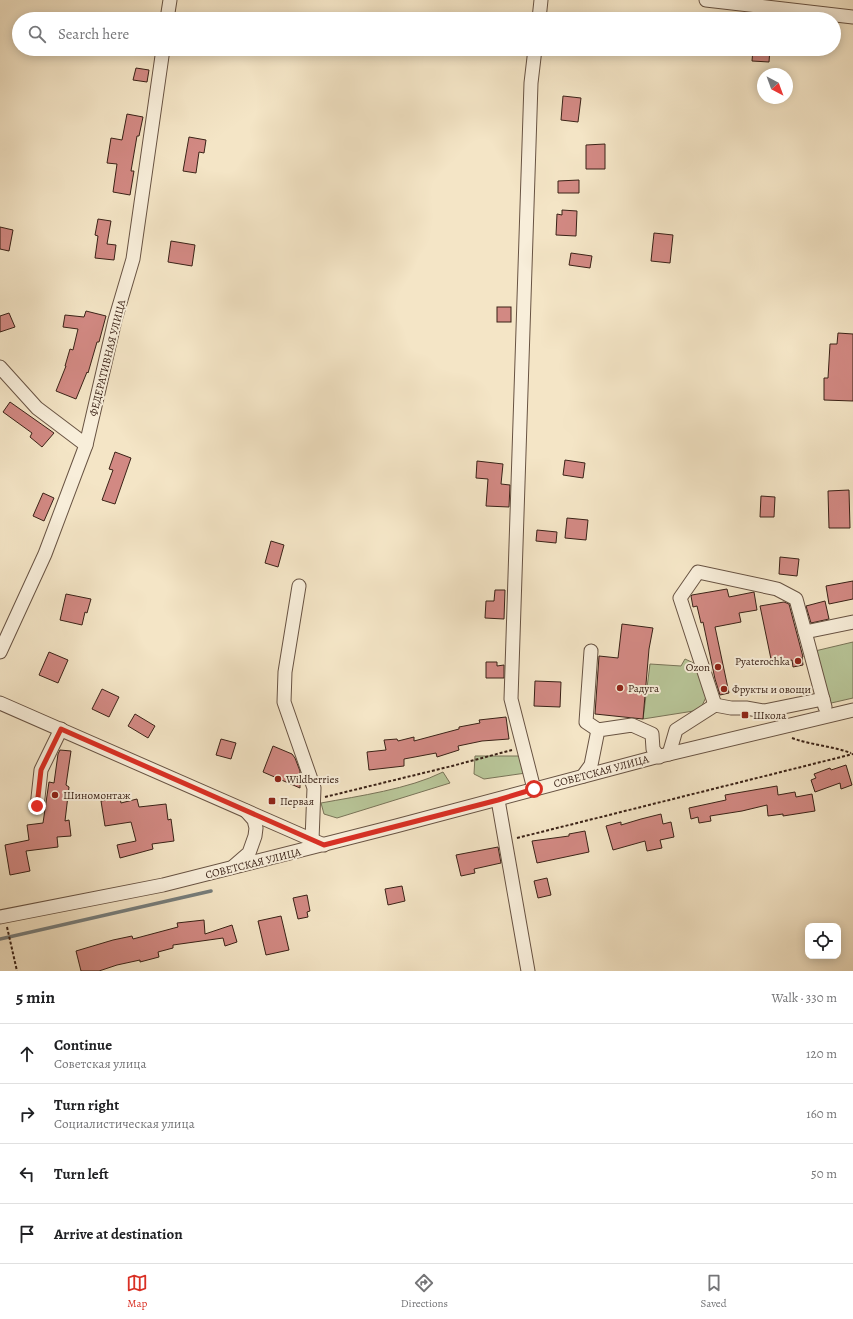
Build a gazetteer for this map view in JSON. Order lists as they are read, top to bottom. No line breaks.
{"streets":{"street":["ФЕДЕРАТИВНАЯ УЛИЦА","СОВЕТСКАЯ УЛИЦА"]},"places":{"other":["Pyaterochka","Ozon","Радуга","Фрукты и овощи","Wildberries","Шиномонтаж"],"transit":["Школа","Первая"]},"north":"bottom right","page":{"search":"Search here","heading":["5 min","Walk · 330 m"],"list":[["Continue","Советская улица","120 m"],["Turn right","Социалистическая улица","160 m"],["Turn left","50 m"],"Arrive at destination"],"nav":["Map","Directions","Saved"]}}
